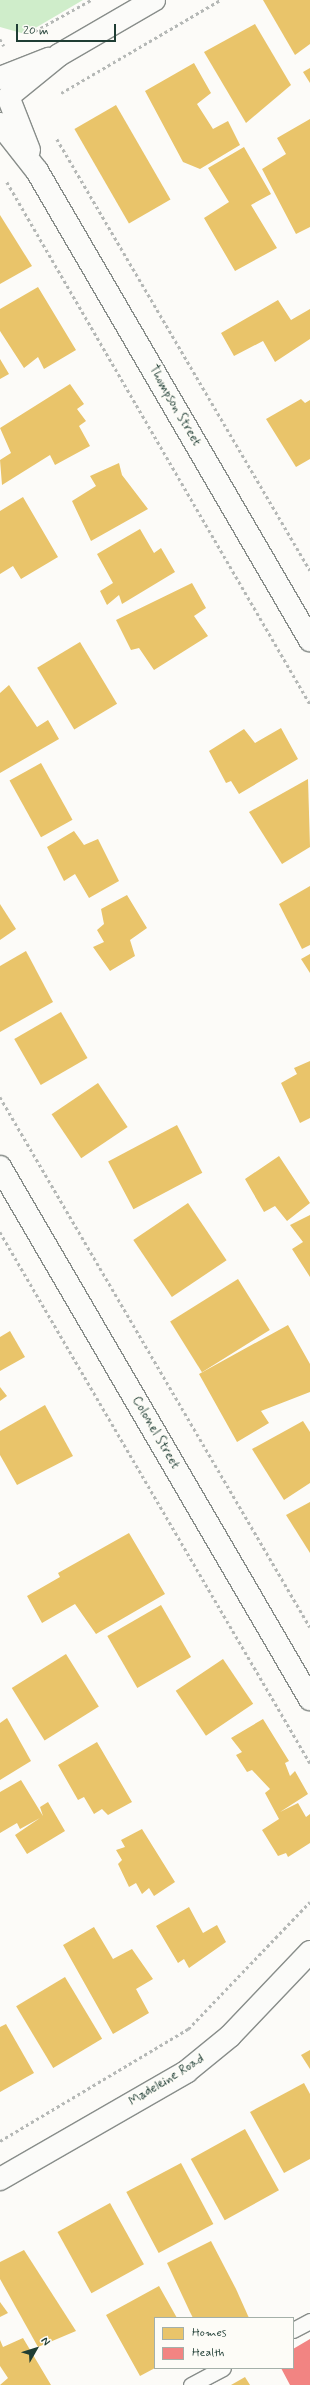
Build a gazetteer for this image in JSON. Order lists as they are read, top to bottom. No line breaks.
{"streets":{"street":["Thompson Street","Colonel Street","Madeleine Road"]},"legend":["Homes","Health"],"scale_bar":"20 m","north":"top right"}
